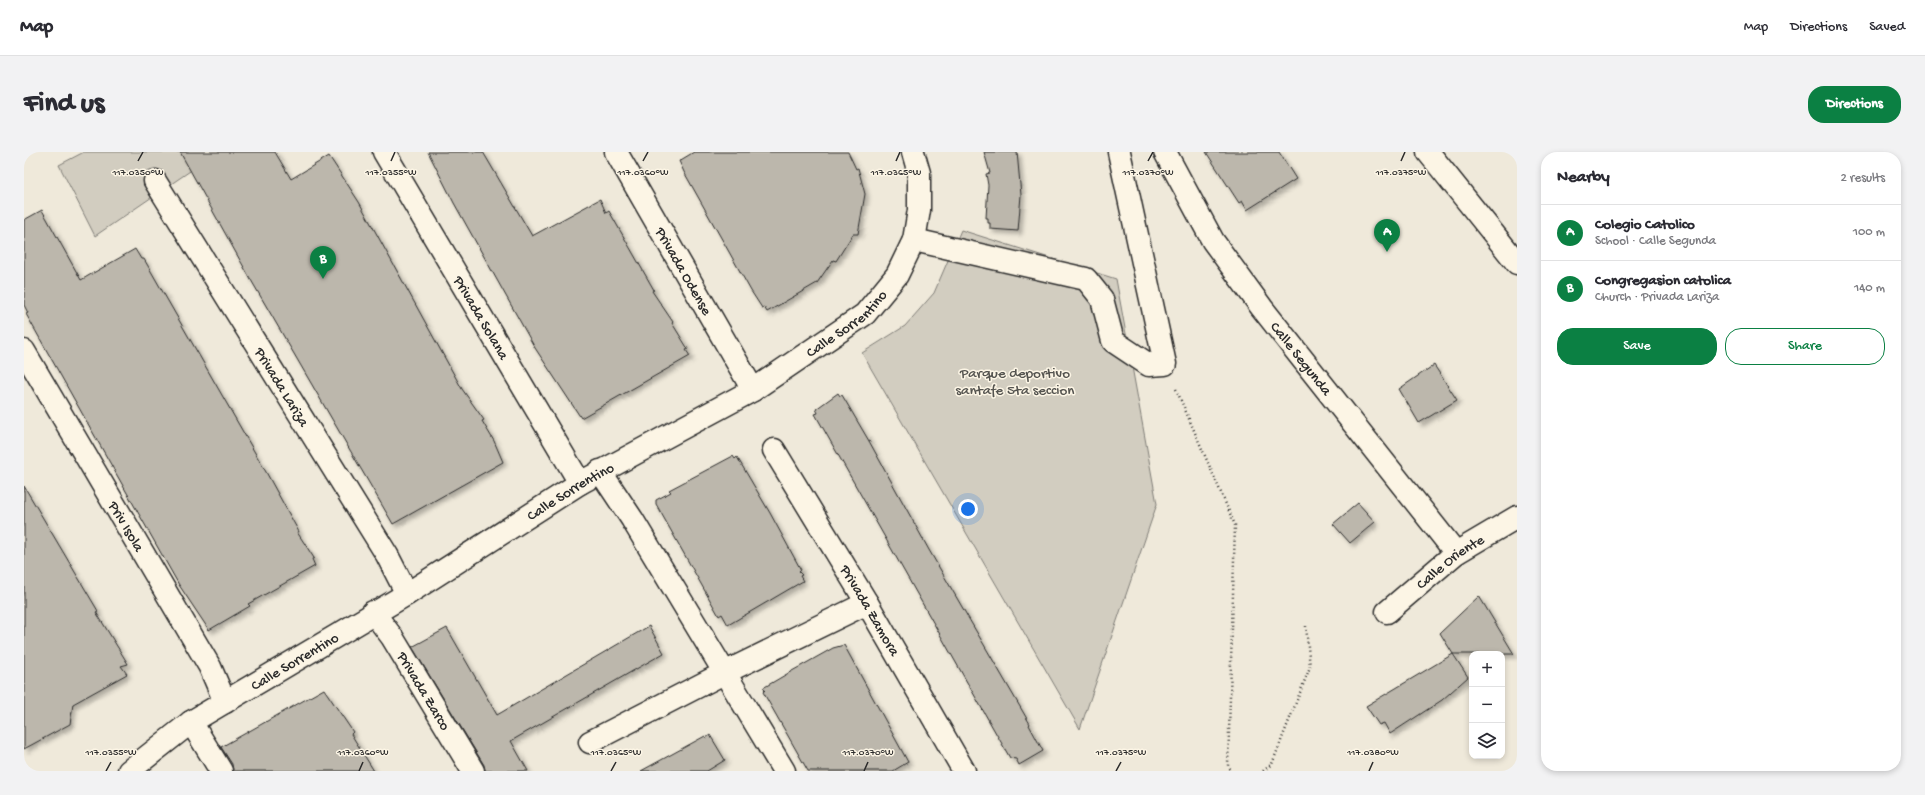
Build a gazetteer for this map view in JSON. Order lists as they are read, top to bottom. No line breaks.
{"streets":{"street":["Privada Odense","Privada Solana","Calle Sorrentino","Calle Segunda","Privada Lariza","Priv Isola","Calle Oriente","Privada Zamora","Privada Zarco"]},"crossings":[["Privada Odense","Calle Sorrentino"],["Privada Solana","Calle Sorrentino"],["Calle Sorrentino","Privada Lariza"],["Calle Sorrentino","Priv Isola"],["Calle Sorrentino","Privada Zarco"],["Calle Segunda","Calle Oriente"]],"parks":["Parque deportivo santafe 5ta seccion"],"page":{"header":"Map","nav":["Map","Directions","Saved"],"buttons":["Directions",["Save","Share"]],"title":"Find us","heading":["Nearby","2 results"],"list":[{"mark":"A","name":"Colegio Catolico","note":"School · Calle Segunda","value":"100 m"},{"mark":"B","name":"Congregasion catolica","note":"Church · Privada Lariza","value":"140 m"}],"pins":["A","B"],"map_buttons":["+","−"]},"coordinates":["117.0350°W","117.0355°W","117.0360°W","117.0365°W","117.0370°W","117.0375°W","117.0380°W"]}
